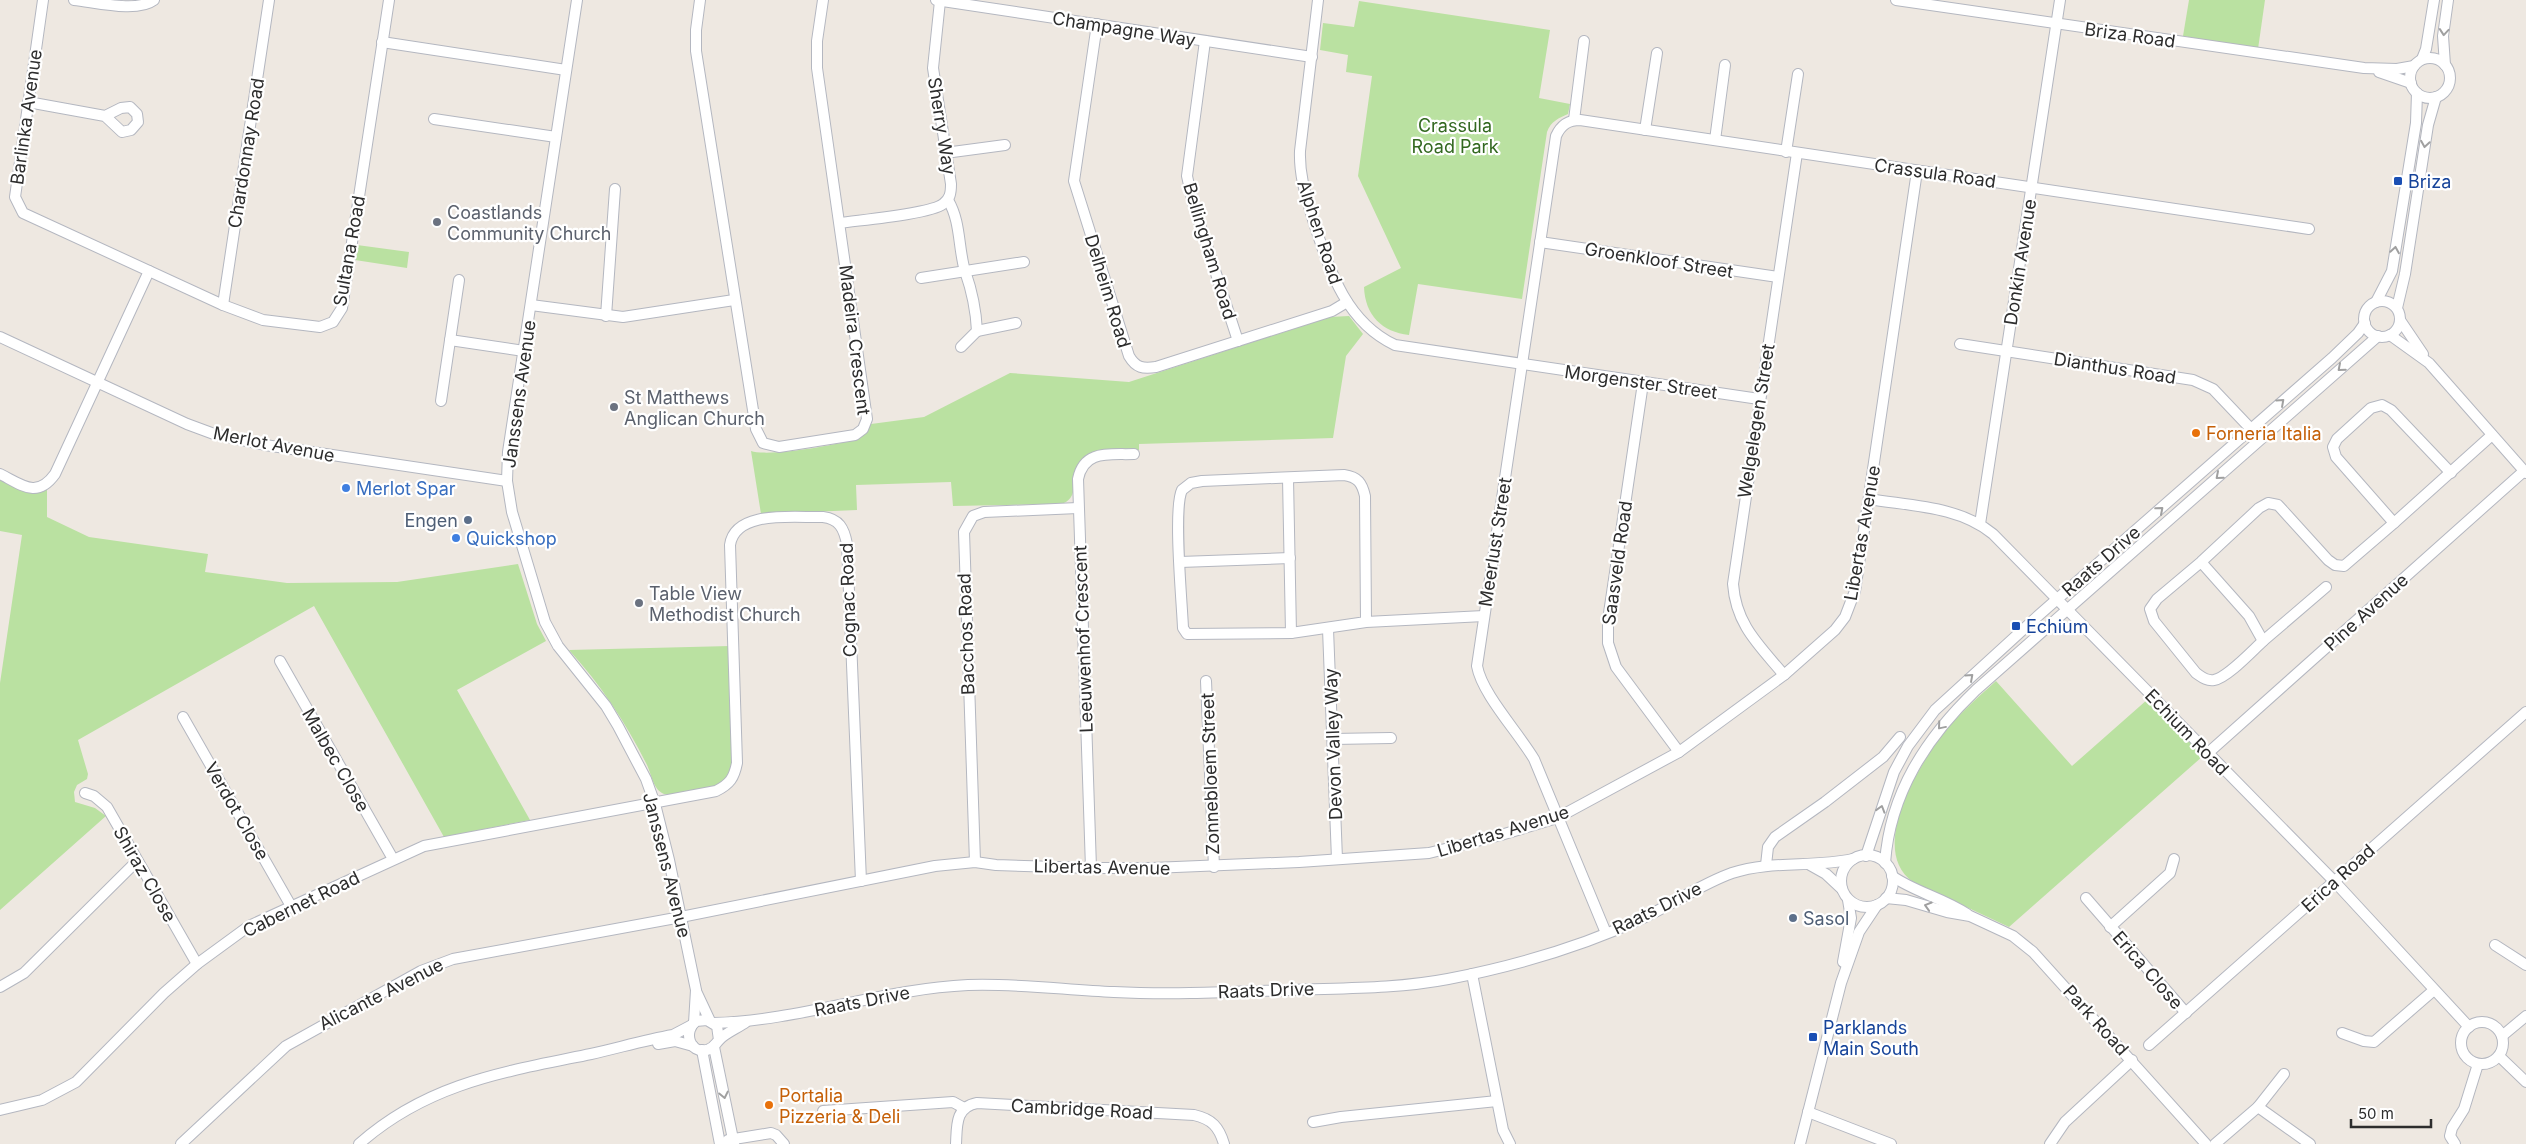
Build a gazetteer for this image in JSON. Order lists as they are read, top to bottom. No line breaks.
{"streets":{"street":["Champagne Way","Briza Road","Barlinka Avenue","Sherry Way","Chardonnay Road","Crassula Road","Alphen Road","Sultana Road","Bellingham Road","Groenkloof Street","Donkin Avenue","Delheim Road","Madeira Crescent","Dianthus Road","Morgenster Street","Janssens Avenue","Welgelegen Street","Merlot Avenue","Libertas Avenue","Meerlust Street","Raats Drive","Saasveld Road","Cognac Road","Pine Avenue","Bacchos Road","Leeuwenhof Crescent","Echium Road","Devon Valley Way","Malbec Close","Zonnebloem Street","Verdot Close","Shiraz Close","Erica Road","Cabernet Road","Erica Close","Alicante Avenue","Park Road","Cambridge Road"]},"crossings":[["Champagne Way","Sherry Way"],["Champagne Way","Alphen Road"],["Champagne Way","Bellingham Road"],["Champagne Way","Delheim Road"],["Briza Road","Donkin Avenue"],["Barlinka Avenue","Sultana Road"],["Sherry Way","Madeira Crescent"],["Chardonnay Road","Sultana Road"],["Crassula Road","Donkin Avenue"],["Crassula Road","Welgelegen Street"],["Crassula Road","Libertas Avenue"],["Crassula Road","Meerlust Street"],["Alphen Road","Delheim Road"],["Alphen Road","Morgenster Street"],["Alphen Road","Meerlust Street"],["Bellingham Road","Delheim Road"],["Groenkloof Street","Welgelegen Street"],["Groenkloof Street","Meerlust Street"],["Donkin Avenue","Dianthus Road"],["Donkin Avenue","Echium Road"],["Dianthus Road","Raats Drive"],["Morgenster Street","Welgelegen Street"],["Morgenster Street","Meerlust Street"],["Morgenster Street","Saasveld Road"],["Janssens Avenue","Merlot Avenue"],["Janssens Avenue","Libertas Avenue"],["Janssens Avenue","Raats Drive"],["Janssens Avenue","Cognac Road"],["Janssens Avenue","Cabernet Road"],["Janssens Avenue","Alicante Avenue"],["Welgelegen Street","Libertas Avenue"],["Libertas Avenue","Meerlust Street"],["Libertas Avenue","Saasveld Road"],["Libertas Avenue","Cognac Road"],["Libertas Avenue","Bacchos Road"],["Libertas Avenue","Leeuwenhof Crescent"],["Libertas Avenue","Echium Road"],["Libertas Avenue","Devon Valley Way"],["Libertas Avenue","Zonnebloem Street"],["Libertas Avenue","Alicante Avenue"],["Meerlust Street","Raats Drive"],["Raats Drive","Echium Road"],["Raats Drive","Park Road"],["Cognac Road","Cabernet Road"],["Pine Avenue","Echium Road"],["Bacchos Road","Leeuwenhof Crescent"],["Echium Road","Erica Road"],["Malbec Close","Cabernet Road"],["Verdot Close","Cabernet Road"],["Shiraz Close","Cabernet Road"],["Erica Road","Erica Close"]],"parks":["Crassula Road Park"],"places":{"transit":["Briza","Echium","Parklands Main South"],"other":["Coastlands Community Church","St Matthews Anglican Church","Forneria Italia","Merlot Spar","Engen","Quickshop","Table View Methodist Church","Sasol","Portalia Pizzeria & Deli"]},"scale_bar":"50 m"}
